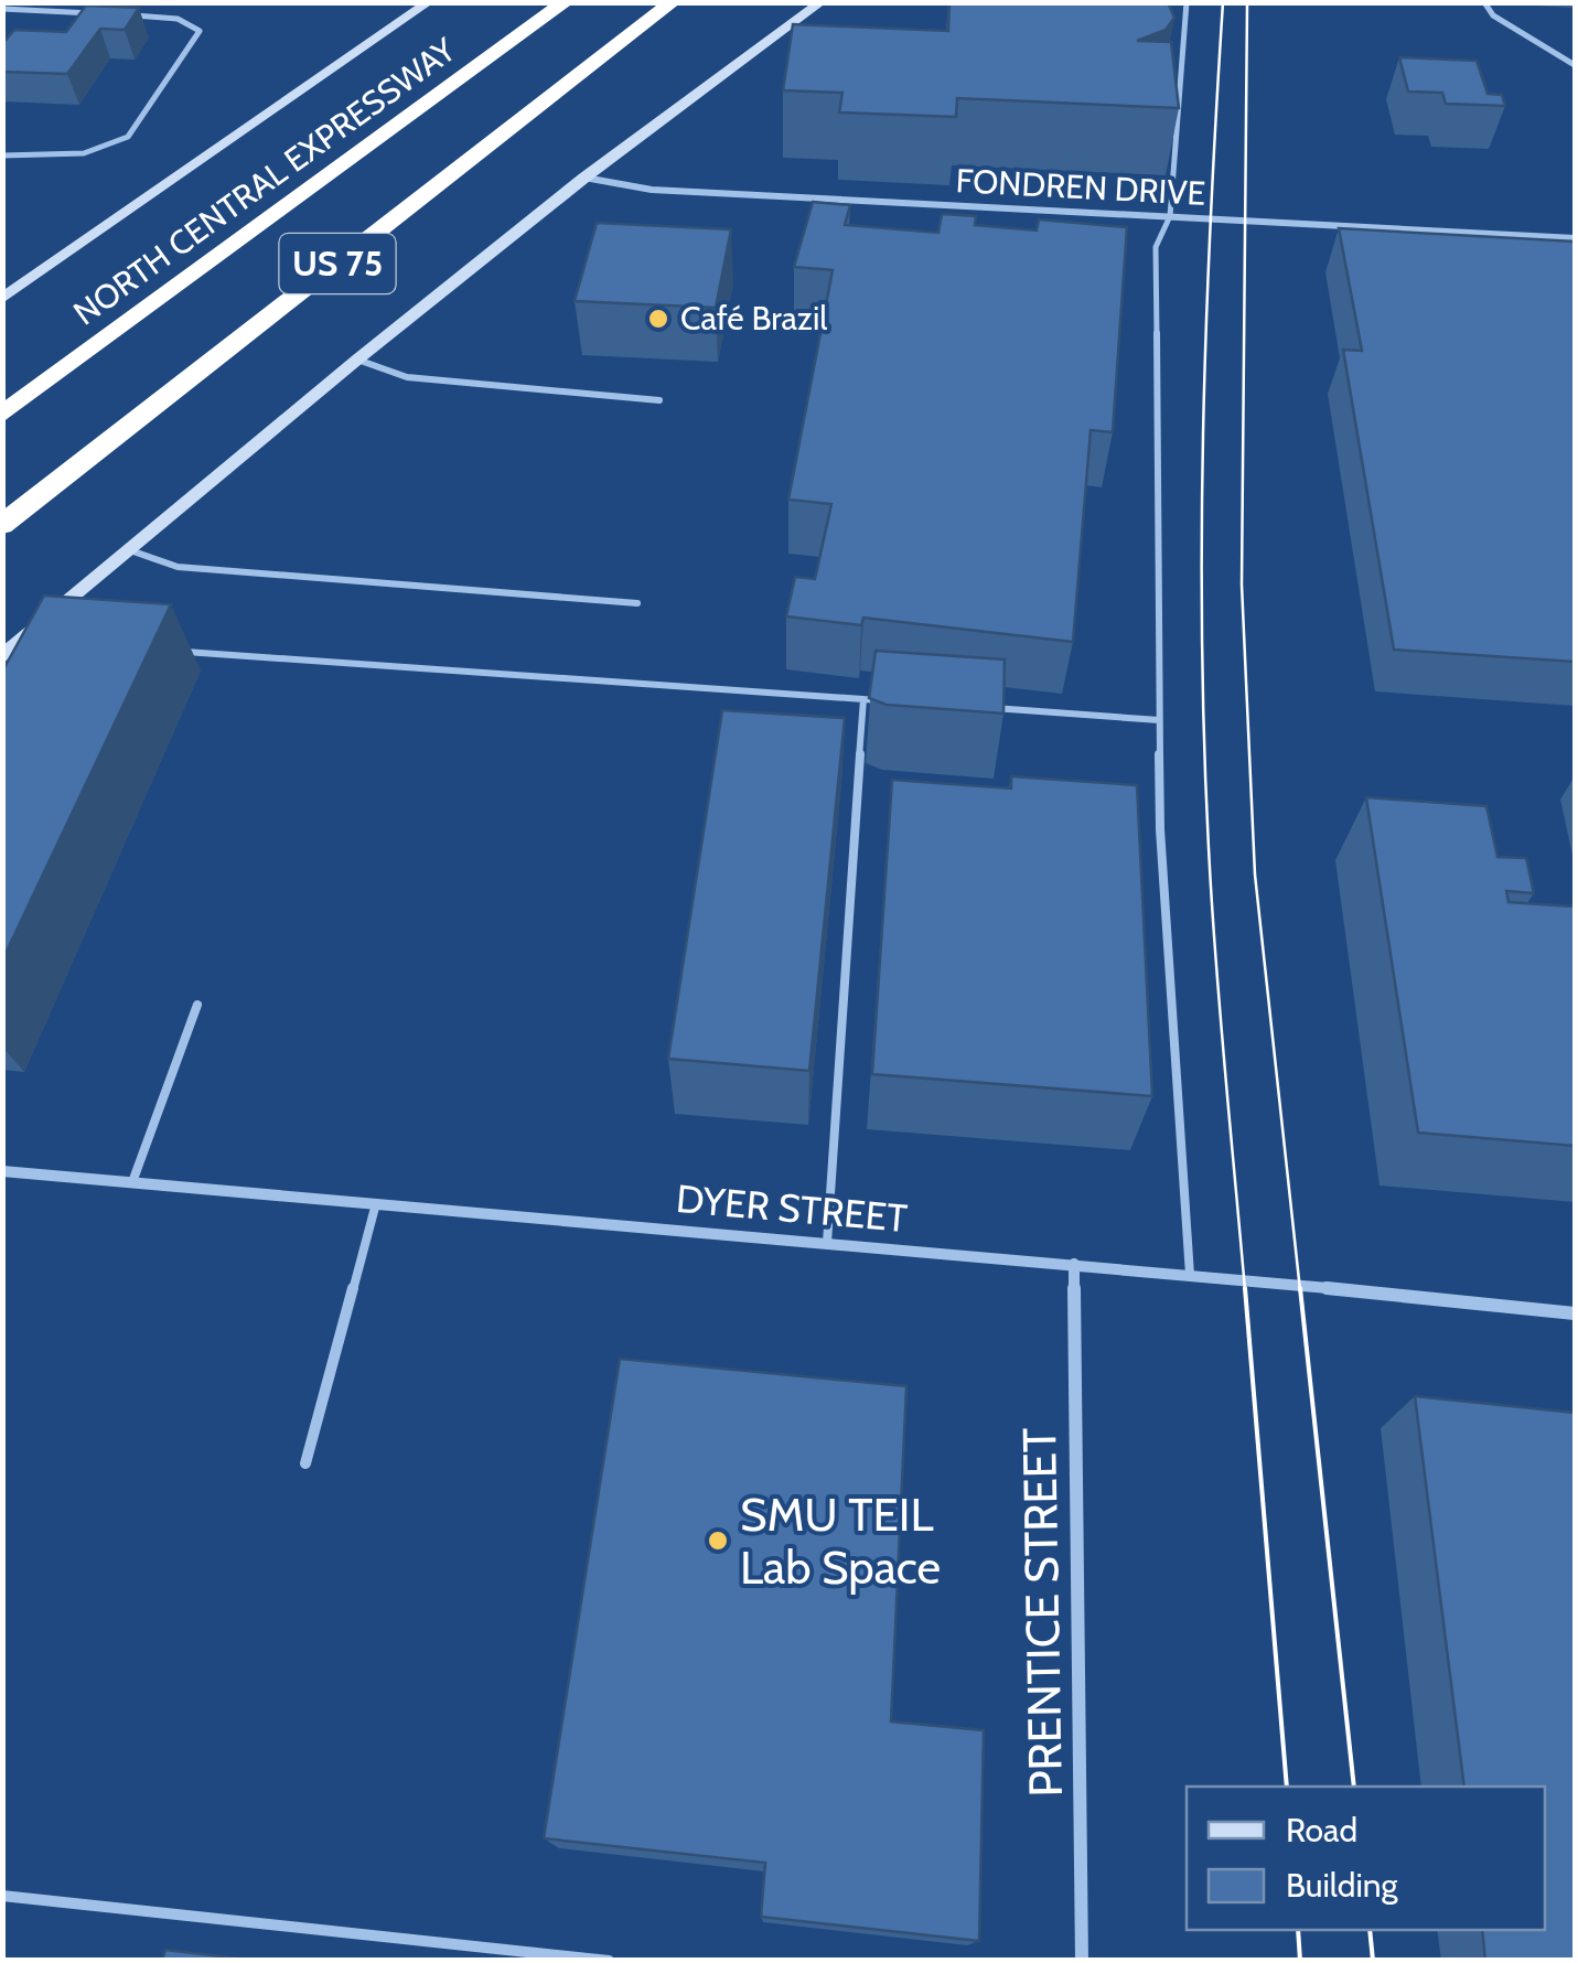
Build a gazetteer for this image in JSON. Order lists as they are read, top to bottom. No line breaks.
{"streets":{"highway":["NORTH CENTRAL EXPRESSWAY","US 75"],"street":["FONDREN DRIVE","DYER STREET","PRENTICE STREET"]},"crossings":[["DYER STREET","PRENTICE STREET"]],"places":["Café Brazil","SMU TEIL Lab Space"],"legend":["Road","Building"]}
